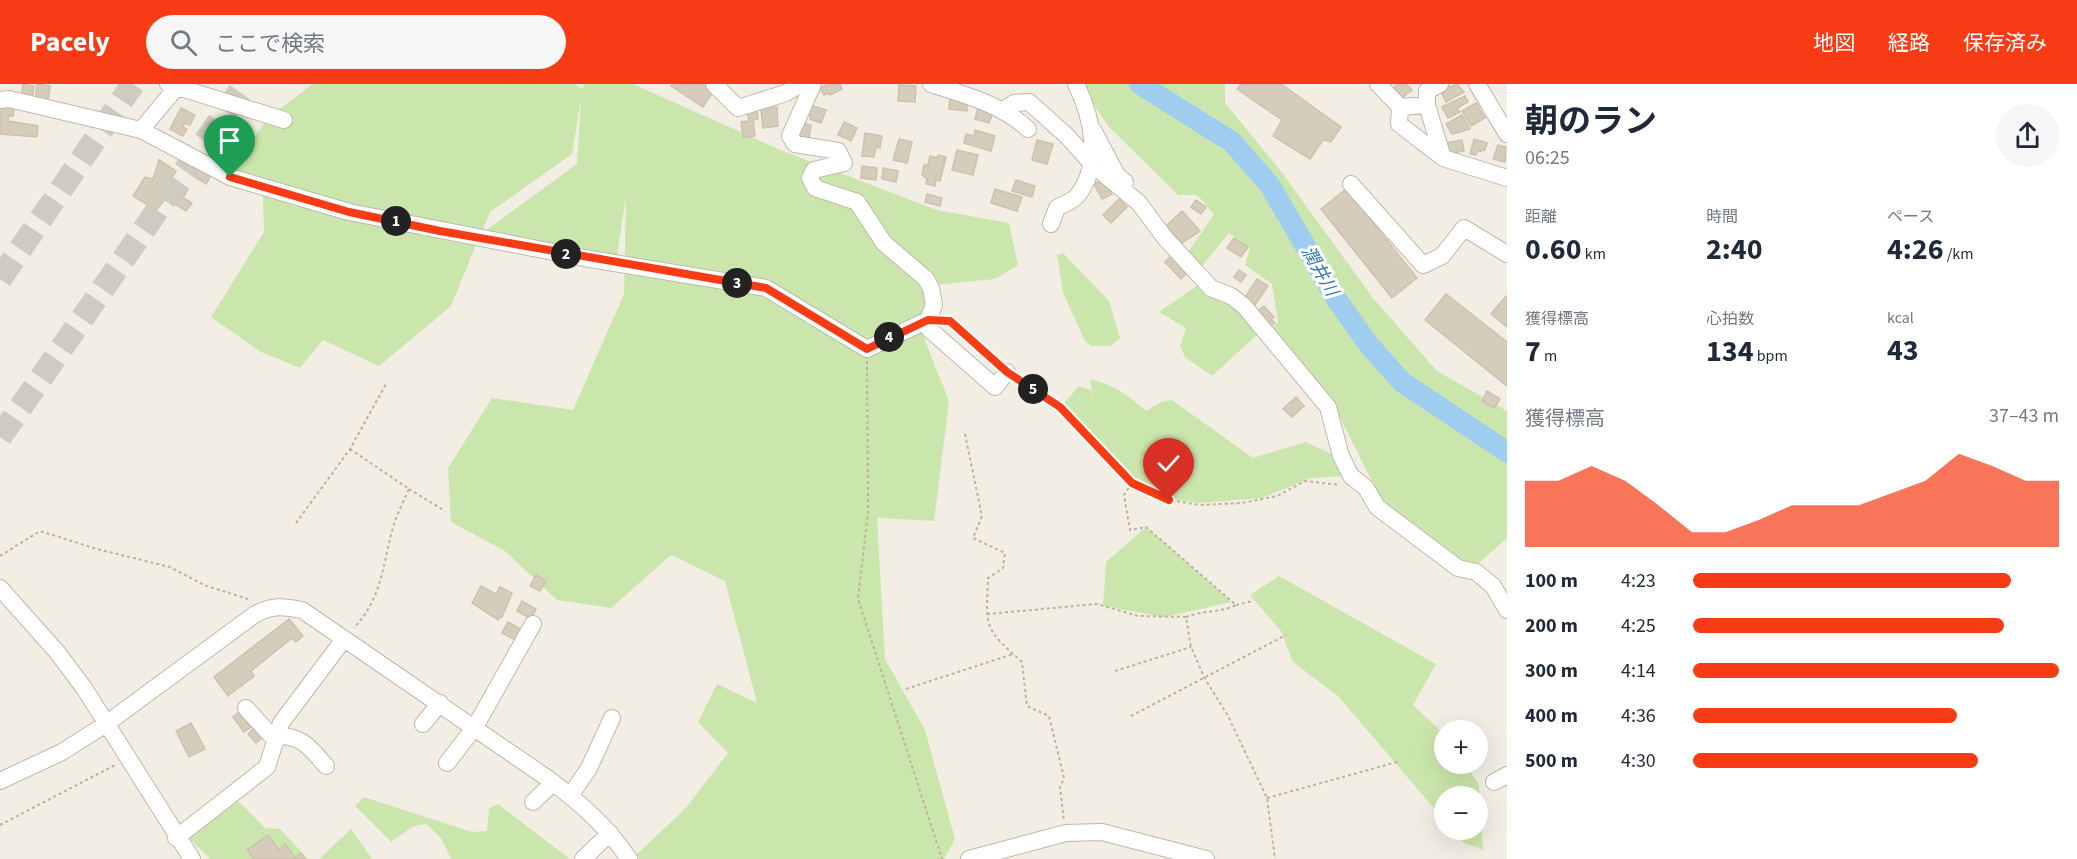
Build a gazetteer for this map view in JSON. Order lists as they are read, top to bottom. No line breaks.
{"water":["潤井川"],"page":{"header":"Pacely","search":"ここで検索","nav":["地図","経路","保存済み"],"heading":["朝のラン","06:25"],"stats":[["距離","0.60 km"],["時間","2:40"],["ペース","4:26 /km"],["獲得標高","7 m"],["心拍数","134 bpm"],["kcal","43"]],"pins":["1","2","3","4","5"],"chart":["獲得標高","37–43 m"],"list":[{"name":"100 m","note":"4:23"},{"name":"200 m","note":"4:25"},{"name":"300 m","note":"4:14"},{"name":"400 m","note":"4:36"},{"name":"500 m","note":"4:30"}],"map_buttons":["+","−"]}}
